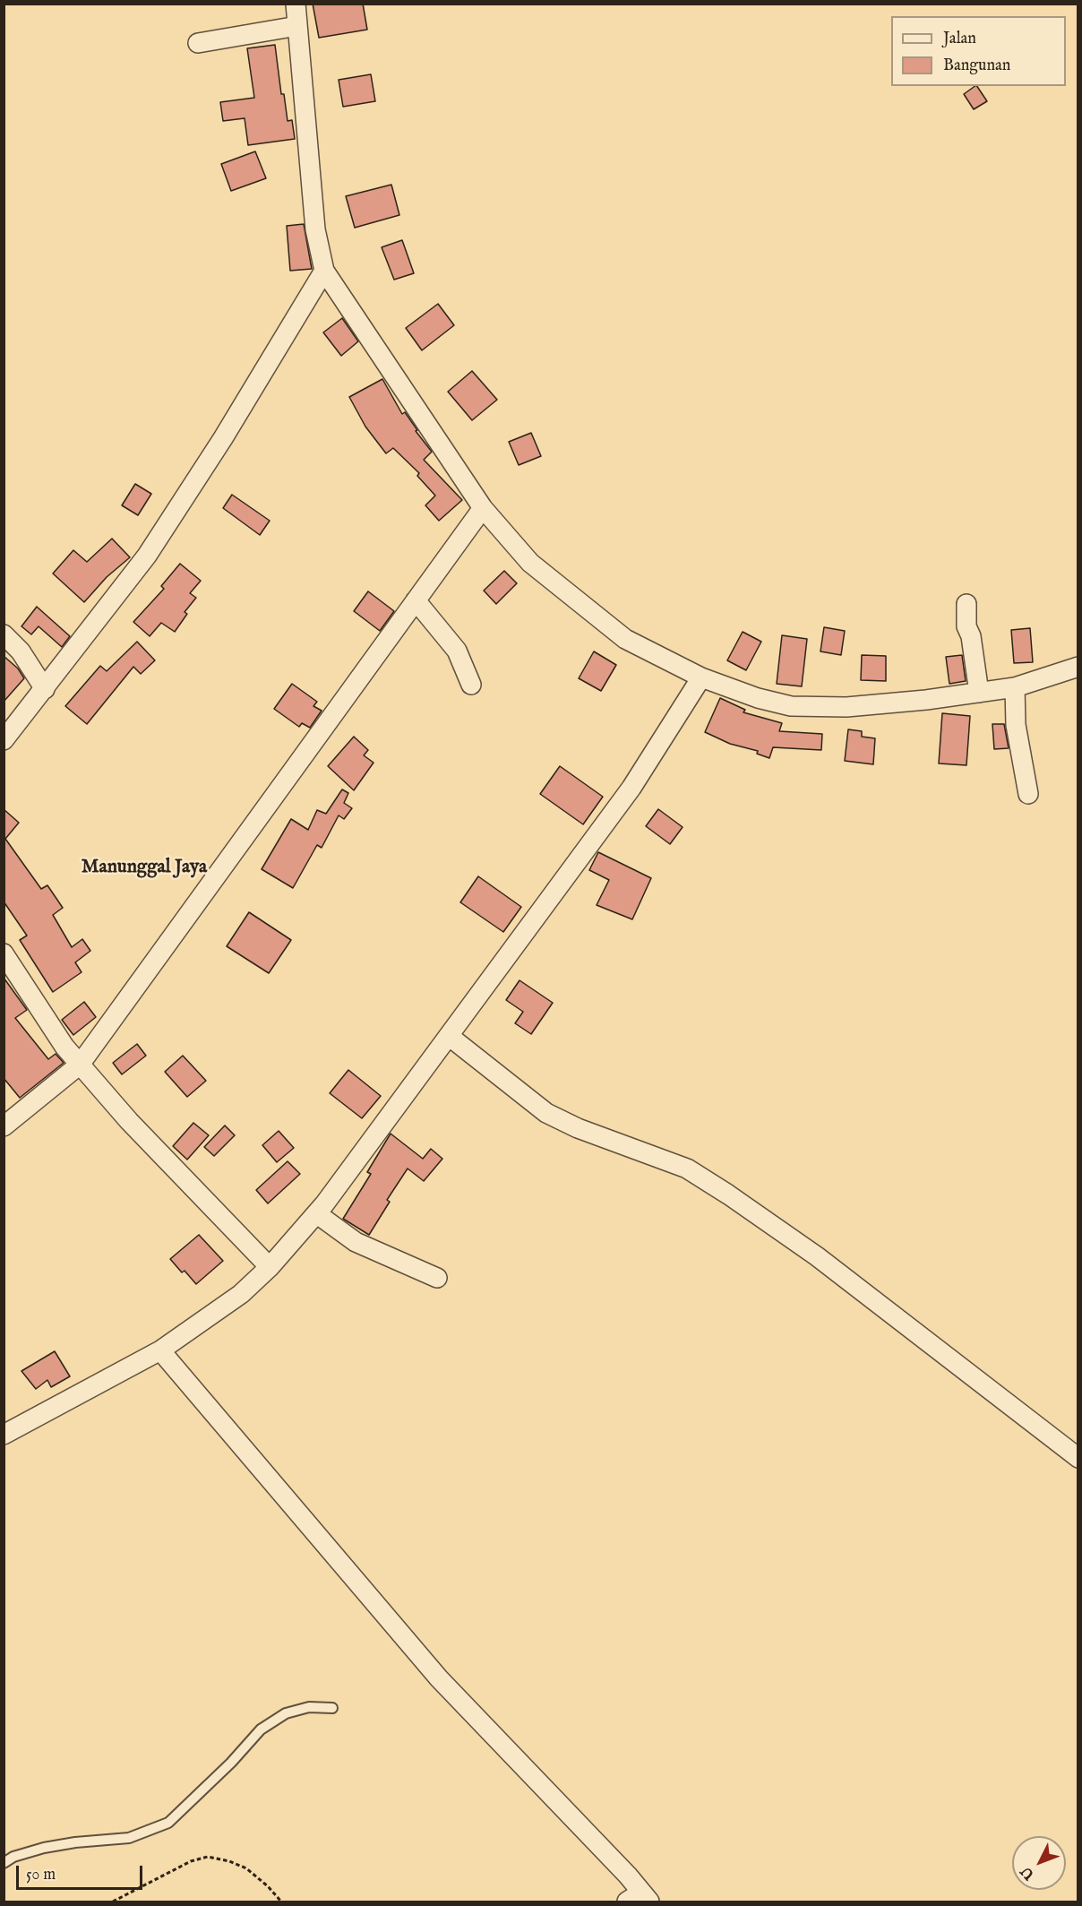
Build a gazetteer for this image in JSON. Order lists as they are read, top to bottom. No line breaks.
{"districts":["Manunggal Jaya"],"legend":["Jalan","Bangunan"],"scale_bar":"50 m","north":"bottom left"}
